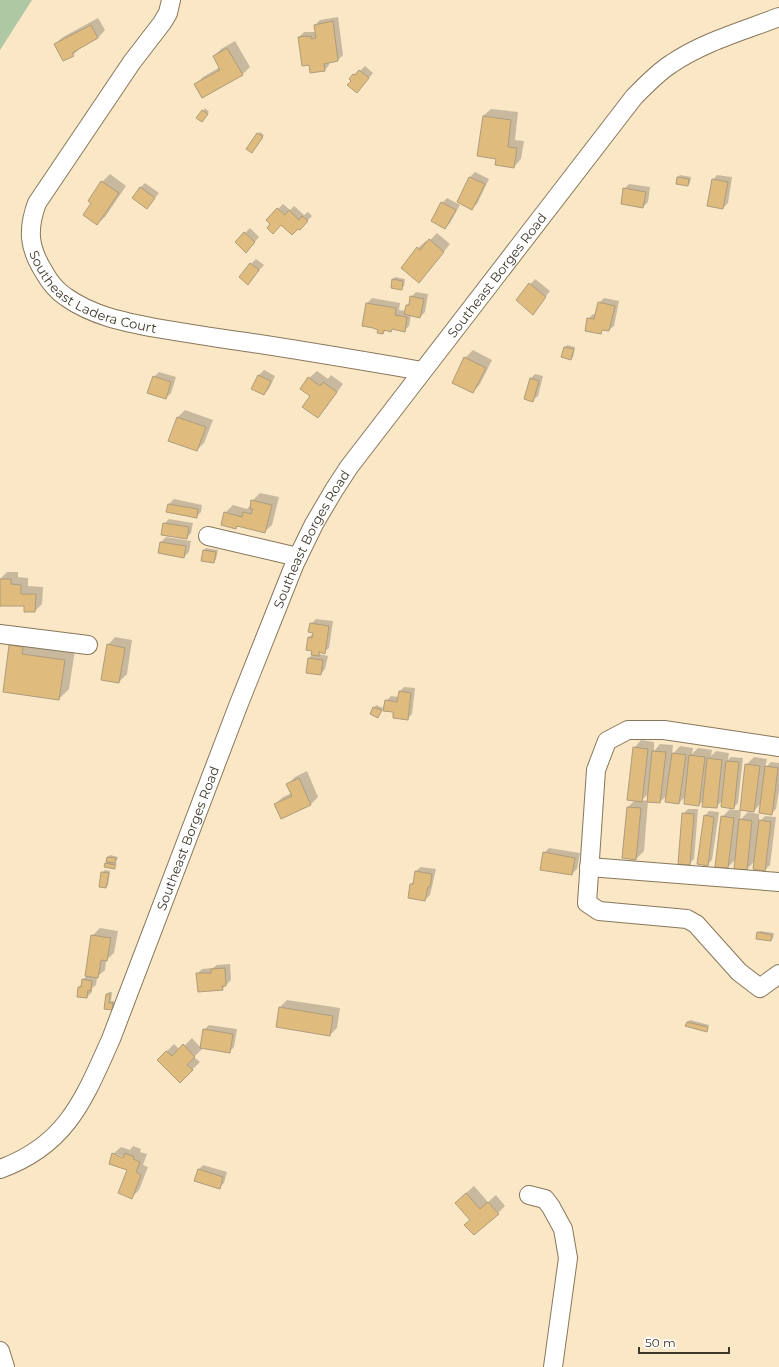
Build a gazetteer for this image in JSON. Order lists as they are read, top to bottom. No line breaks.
{"streets":{"street":["Southeast Borges Road","Southeast Ladera Court"]},"crossings":[["Southeast Borges Road","Southeast Ladera Court"]],"scale_bar":"50 m"}
